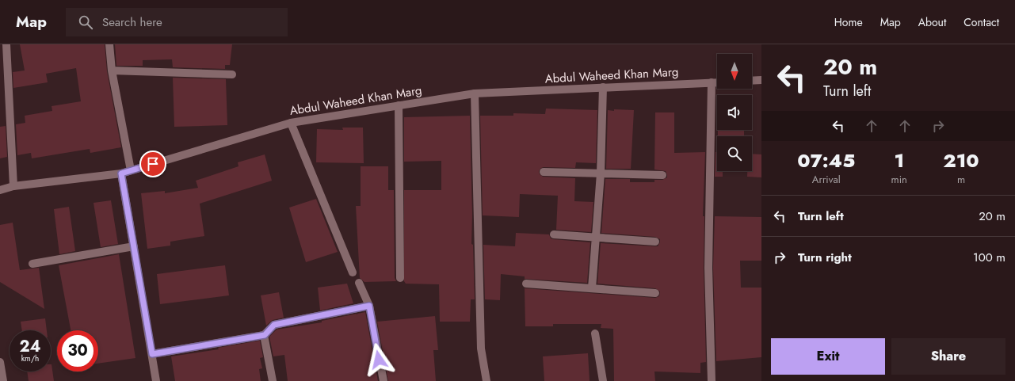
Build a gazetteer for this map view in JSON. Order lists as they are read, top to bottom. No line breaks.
{"streets":{"street":["Abdul Waheed Khan Marg"]},"north":"bottom","page":{"header":"Map","search":"Search here","nav":["Home","Map","About","Contact"],"turn":["20 m","Turn left"],"eta":["07:45","Arrival","1","min","210","m"],"list":[{"name":"Turn left","value":"20 m"},{"name":"Turn right","value":"100 m"}],"speed":"24 km/h","limit":"30","buttons":["Exit","Share"]}}
